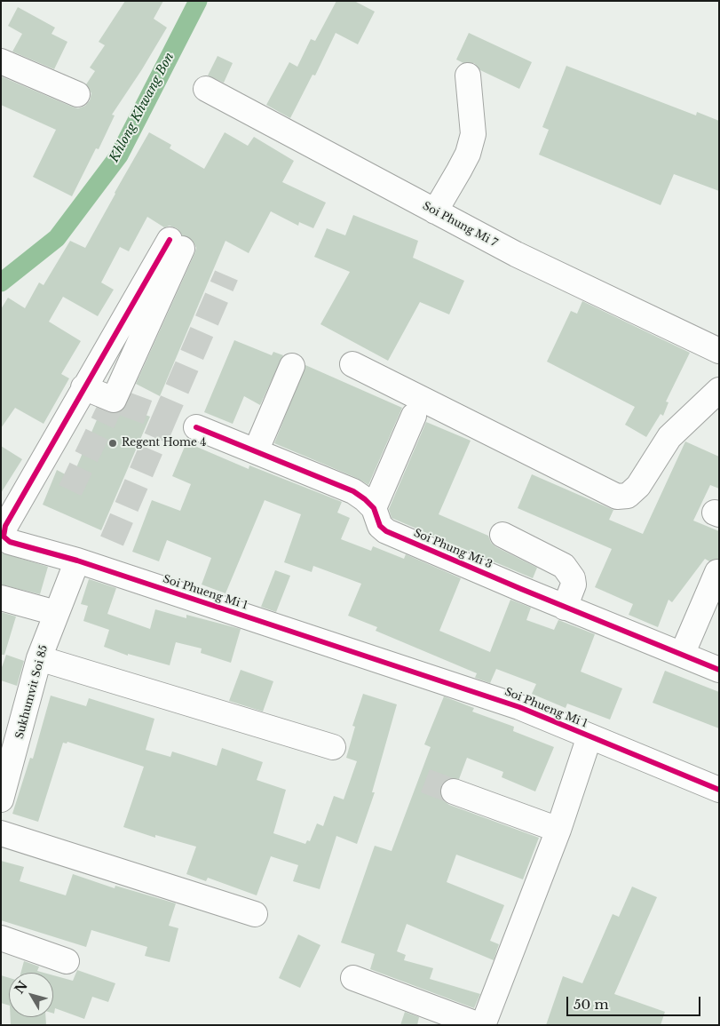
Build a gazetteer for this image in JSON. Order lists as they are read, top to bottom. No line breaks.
{"streets":{"street":["Soi Phung Mi 7","Soi Phung Mi 3","Soi Phueng Mi 1","Sukhumvit Soi 85"]},"crossings":[["Soi Phueng Mi 1","Sukhumvit Soi 85"]],"water":["Khlong Khwang Bon"],"places":["Regent Home 4"],"scale_bar":"50 m","north":"top left"}
